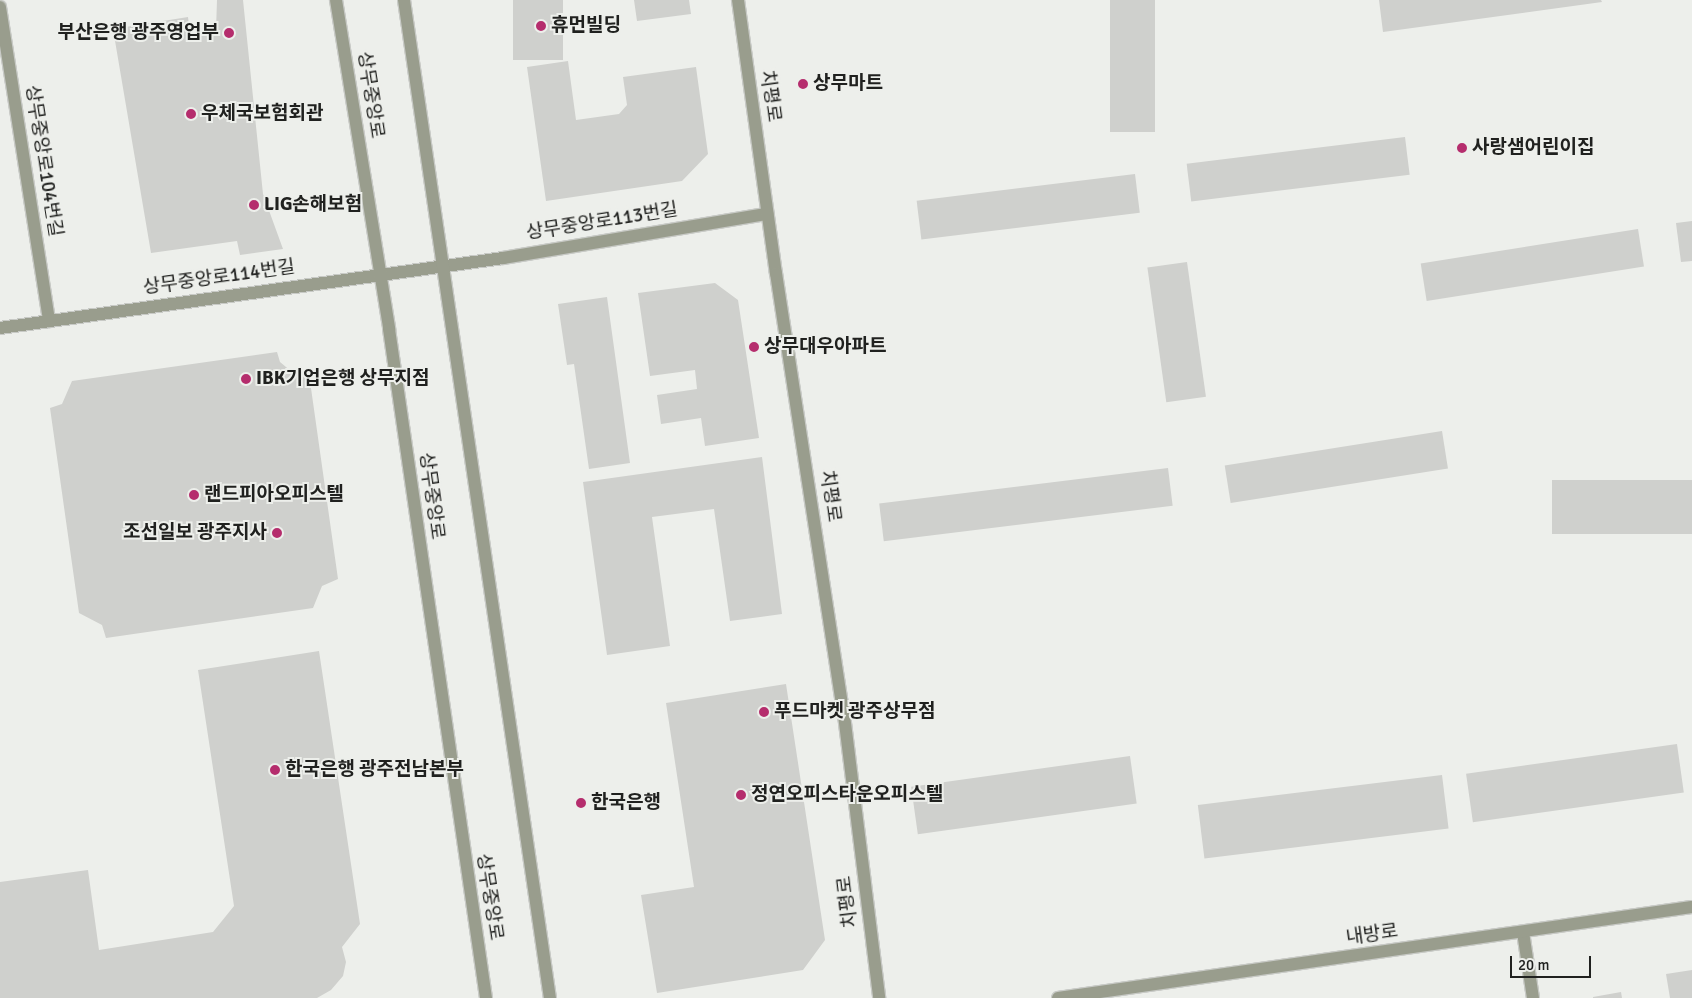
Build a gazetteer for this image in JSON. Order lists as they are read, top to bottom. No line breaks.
{"streets":{"street":["상무중앙로","치평로","상무중앙로104번길","상무중앙로113번길","상무중앙로114번길","내방로"]},"crossings":[["상무중앙로","상무중앙로114번길"],["치평로","상무중앙로113번길"],["상무중앙로104번길","상무중앙로114번길"],["상무중앙로113번길","상무중앙로114번길"]],"places":["휴먼빌딩","부산은행 광주영업부","상무마트","우체국보험회관","사랑샘어린이집","LIG손해보험","상무대우아파트","IBK기업은행 상무지점","랜드피아오피스텔","조선일보 광주지사","푸드마켓 광주상무점","한국은행 광주전남본부","정연오피스타운오피스텔","한국은행"],"scale_bar":"20 m"}
